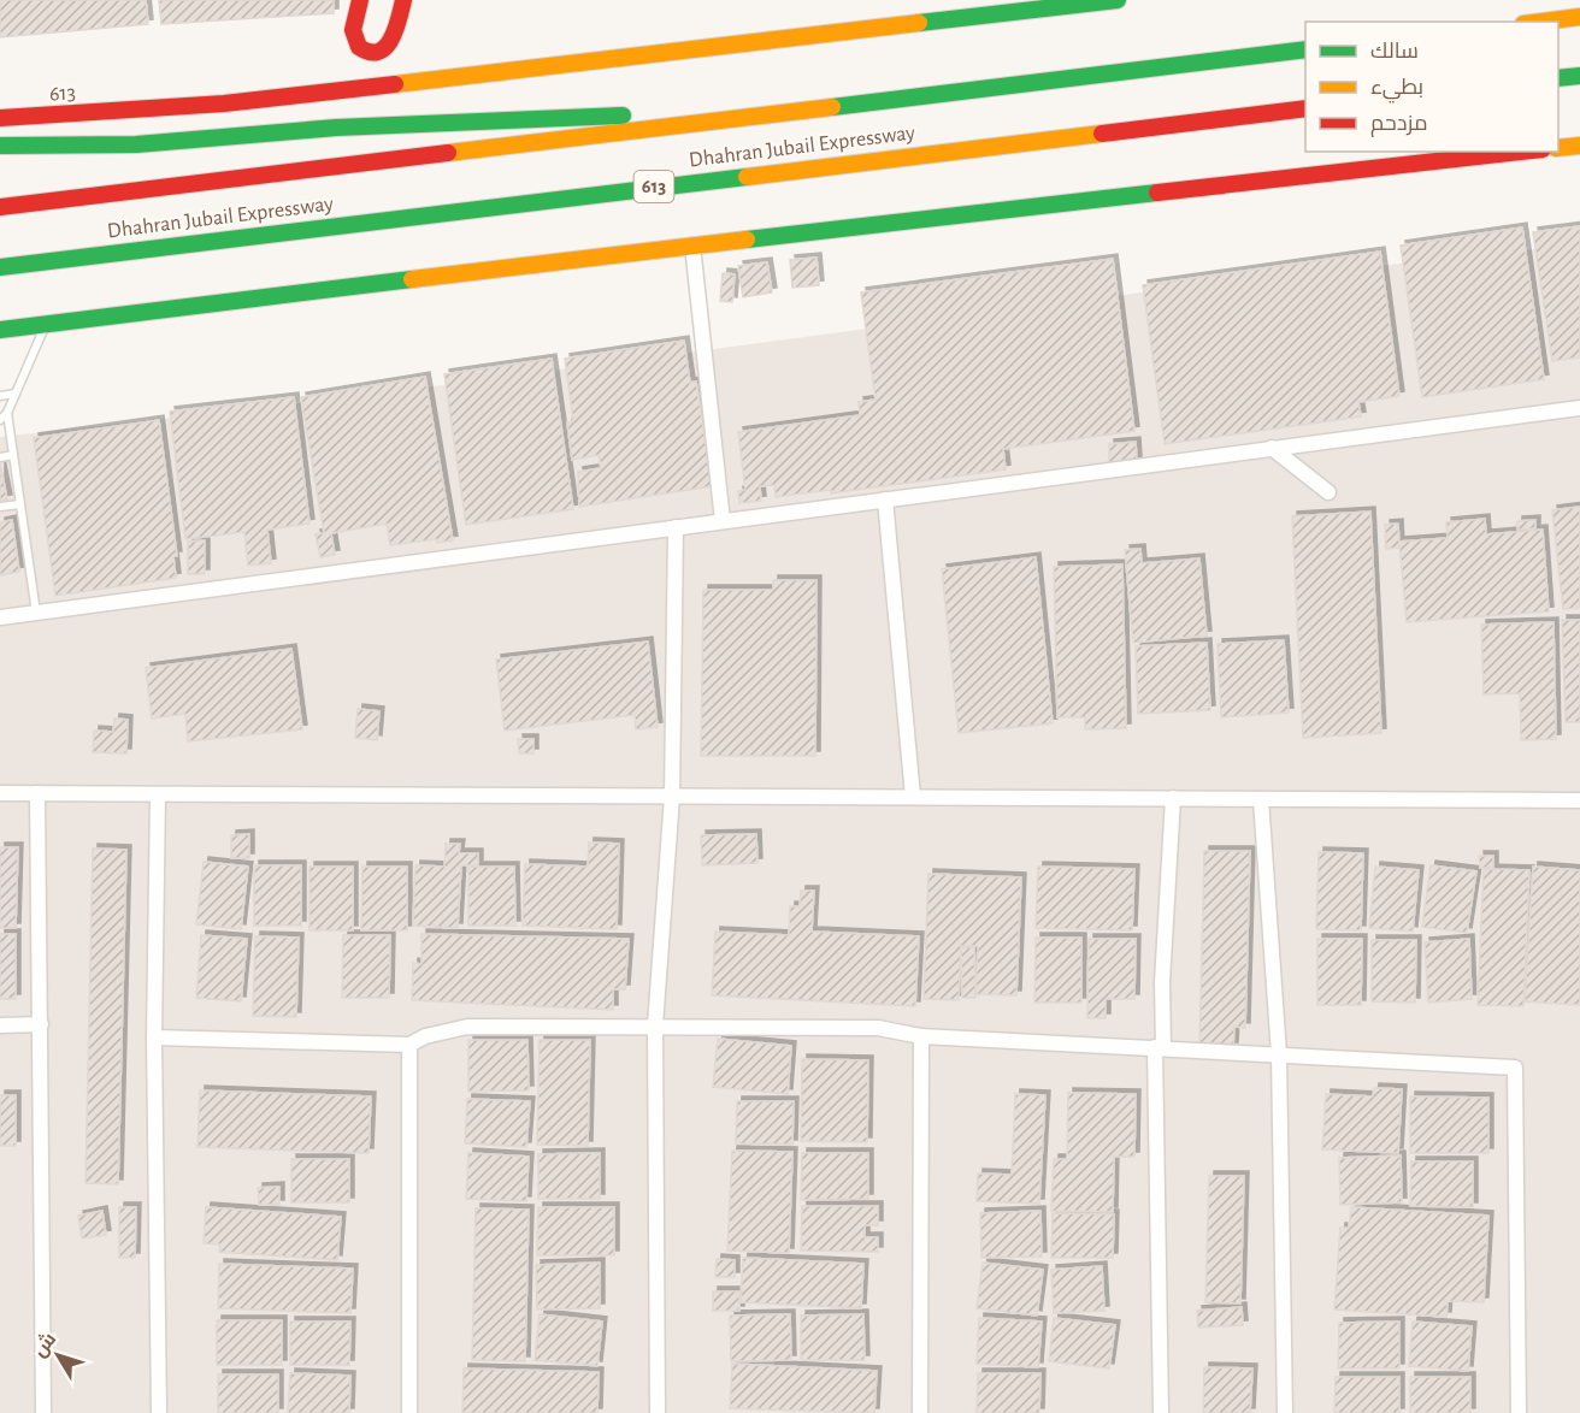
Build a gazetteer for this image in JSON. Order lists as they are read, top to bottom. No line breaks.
{"streets":{"main road":["613","Dhahran Jubail Expressway"]},"legend":["سالك","بطيء","مزدحم"],"north":"top left"}
